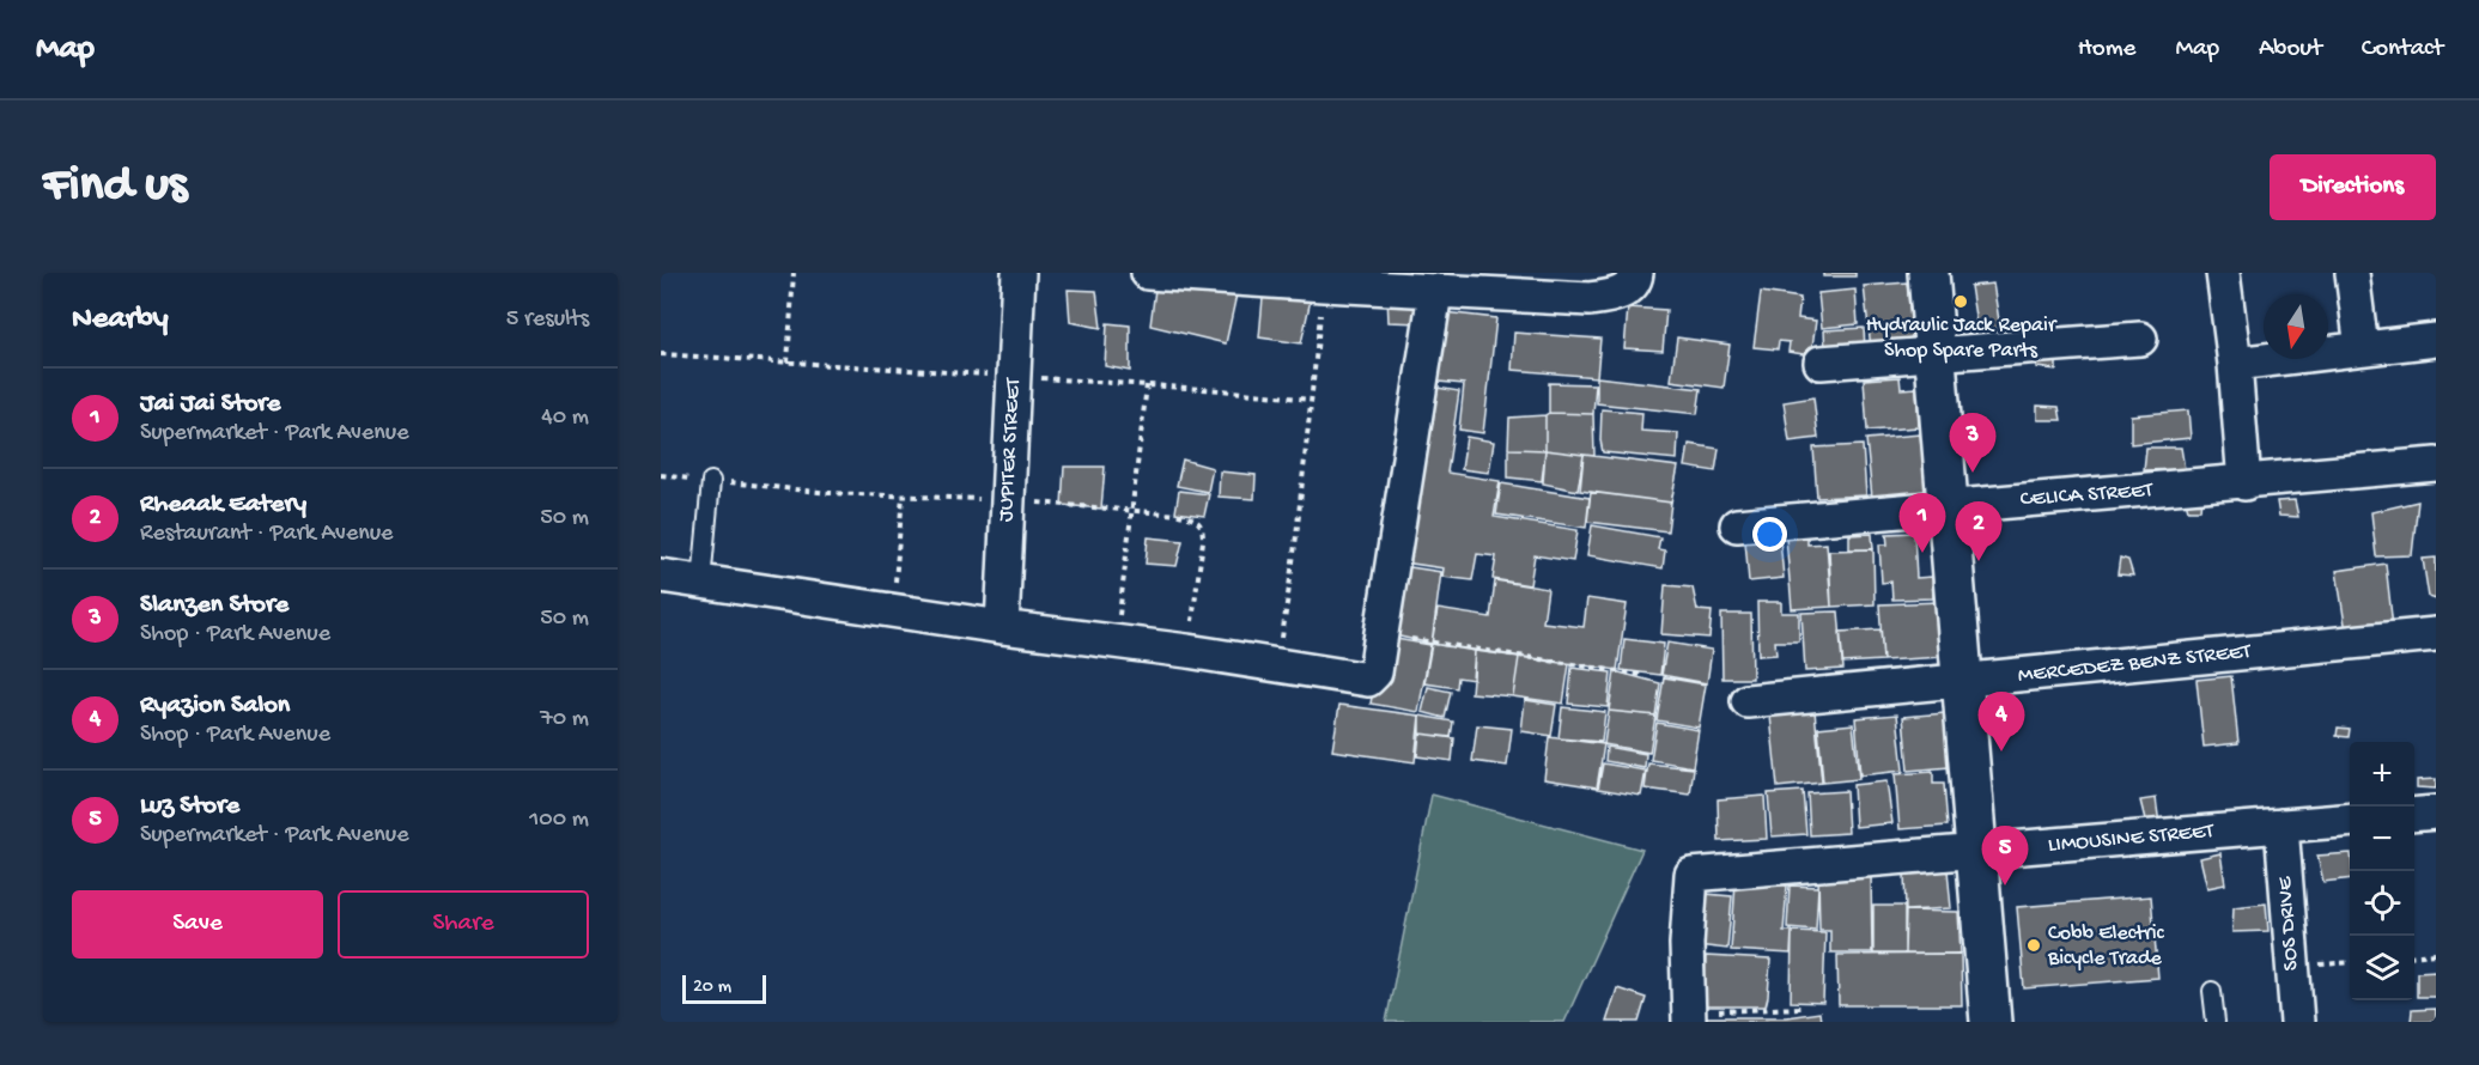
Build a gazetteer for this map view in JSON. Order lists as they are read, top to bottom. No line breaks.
{"streets":{"street":["JUPITER STREET","CELICA STREET","MERCEDEZ BENZ STREET","LIMOUSINE STREET","SOS DRIVE"]},"crossings":[["LIMOUSINE STREET","SOS DRIVE"]],"places":["Hydraulic Jack Repair Shop Spare Parts","Cobb Electric Bicycle Trade"],"scale_bar":"20 m","north":"bottom","page":{"header":"Map","nav":["Home","Map","About","Contact"],"buttons":["Directions",["Save","Share"]],"title":"Find us","heading":["Nearby","5 results"],"list":[{"mark":"1","name":"Jai Jai Store","note":"Supermarket · Park Avenue","value":"40 m"},{"mark":"2","name":"Rheaak Eatery","note":"Restaurant · Park Avenue","value":"50 m"},{"mark":"3","name":"Slanzen Store","note":"Shop · Park Avenue","value":"50 m"},{"mark":"4","name":"Ryazion Salon","note":"Shop · Park Avenue","value":"70 m"},{"mark":"5","name":"Luz Store","note":"Supermarket · Park Avenue","value":"100 m"}],"pins":["3","1","2","4","5"],"map_buttons":["+","−"],"scale":"20 m"}}
